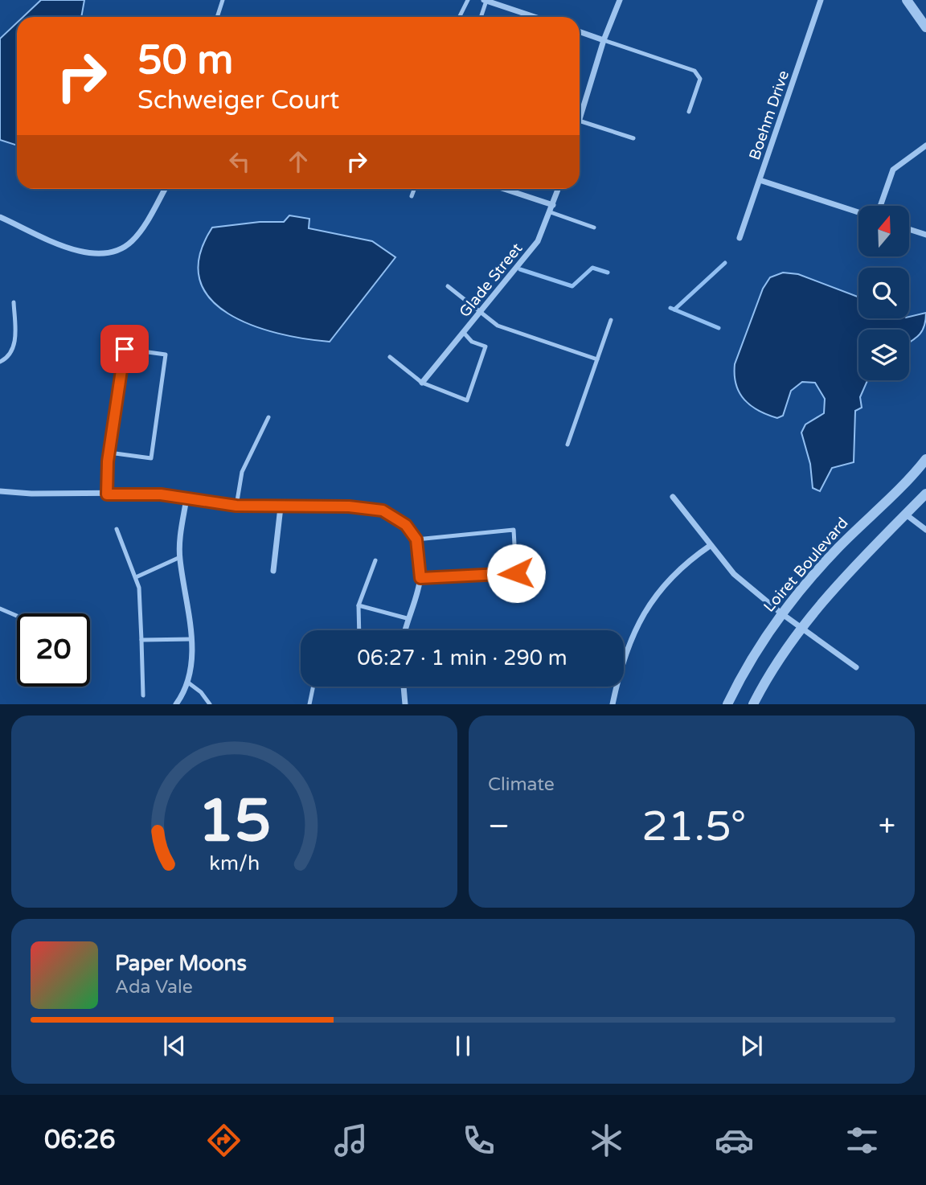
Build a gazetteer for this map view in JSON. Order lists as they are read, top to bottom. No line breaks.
{"streets":{"street":["Boehm Drive","Glade Street","Loiret Boulevard"]},"north":"top","page":{"turn":["50 m","Schweiger Court"],"limit":"20","trip":"06:27 · 1 min · 290 m","tile":"Climate","heat":["−","21.5°","+"],"song":["Paper Moons","Ada Vale"],"tabs":"06:26","gauge":["15","km/h"]}}
